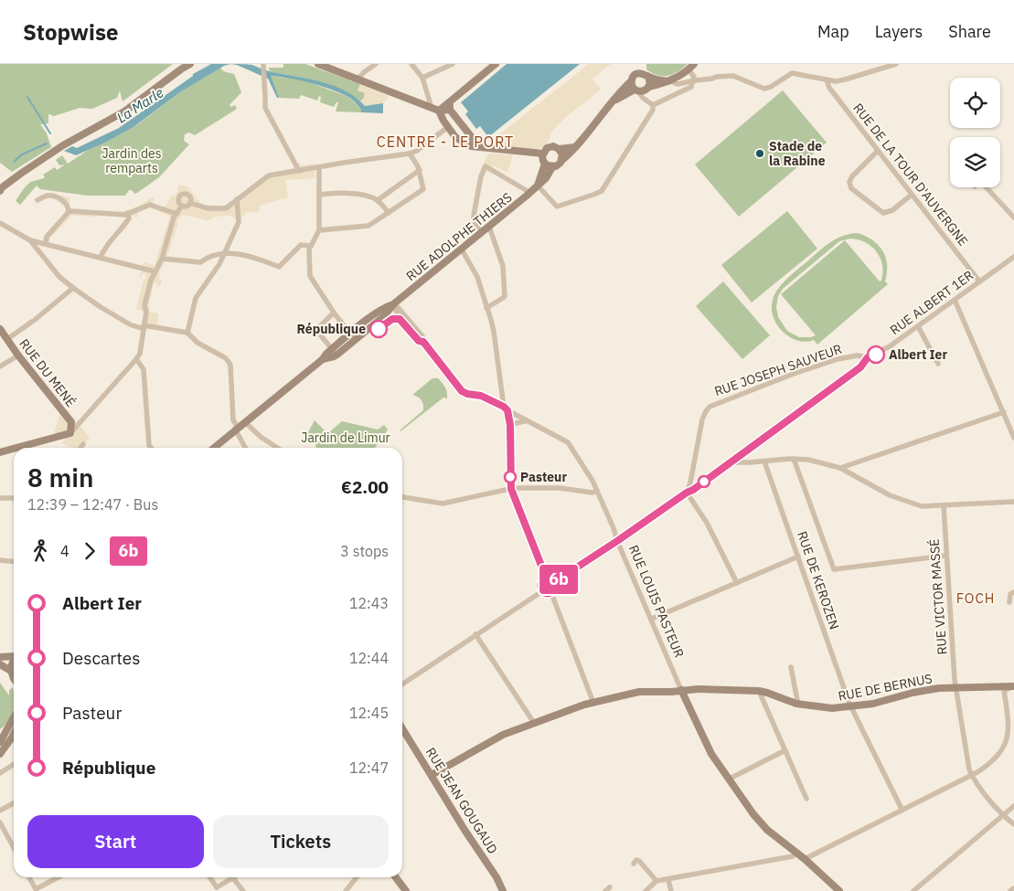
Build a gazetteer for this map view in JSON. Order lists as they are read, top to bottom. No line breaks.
{"streets":{"main road":["RUE ADOLPHE THIERS","RUE DU MENÉ","RUE DE BERNUS","RUE JEAN GOUGAUD"],"street":["RUE DE LA TOUR D'AUVERGNE","RUE ALBERT 1ER","RUE JOSEPH SAUVEUR","RUE DE KEROZEN","RUE VICTOR MASSÉ","RUE LOUIS PASTEUR"]},"crossings":[["RUE DE LA TOUR D'AUVERGNE","RUE ALBERT 1ER"],["RUE ADOLPHE THIERS","RUE LOUIS PASTEUR"],["RUE ALBERT 1ER","RUE JOSEPH SAUVEUR"],["RUE ALBERT 1ER","RUE LOUIS PASTEUR"],["RUE DE KEROZEN","RUE DE BERNUS"],["RUE VICTOR MASSÉ","RUE DE BERNUS"],["RUE LOUIS PASTEUR","RUE DE BERNUS"],["RUE DE BERNUS","RUE JEAN GOUGAUD"]],"districts":["CENTRE - LE PORT","FOCH"],"water":["La Marle"],"parks":["Jardin des remparts","Jardin de Limur"],"places":["Stade de la Rabine","République","Albert Ier","Pasteur"],"lines":["bus line 6b"],"page":{"header":"Stopwise","nav":["Map","Layers","Share"],"on_map":"6b","heading":["8 min","12:39 – 12:47 · Bus","€2.00"],"legs":["4","6b","3 stops"],"list":[{"name":"Albert Ier","value":"12:43"},{"name":"Descartes","value":"12:44"},{"name":"Pasteur","value":"12:45"},{"name":"République","value":"12:47"}],"buttons":["Start","Tickets"]}}
